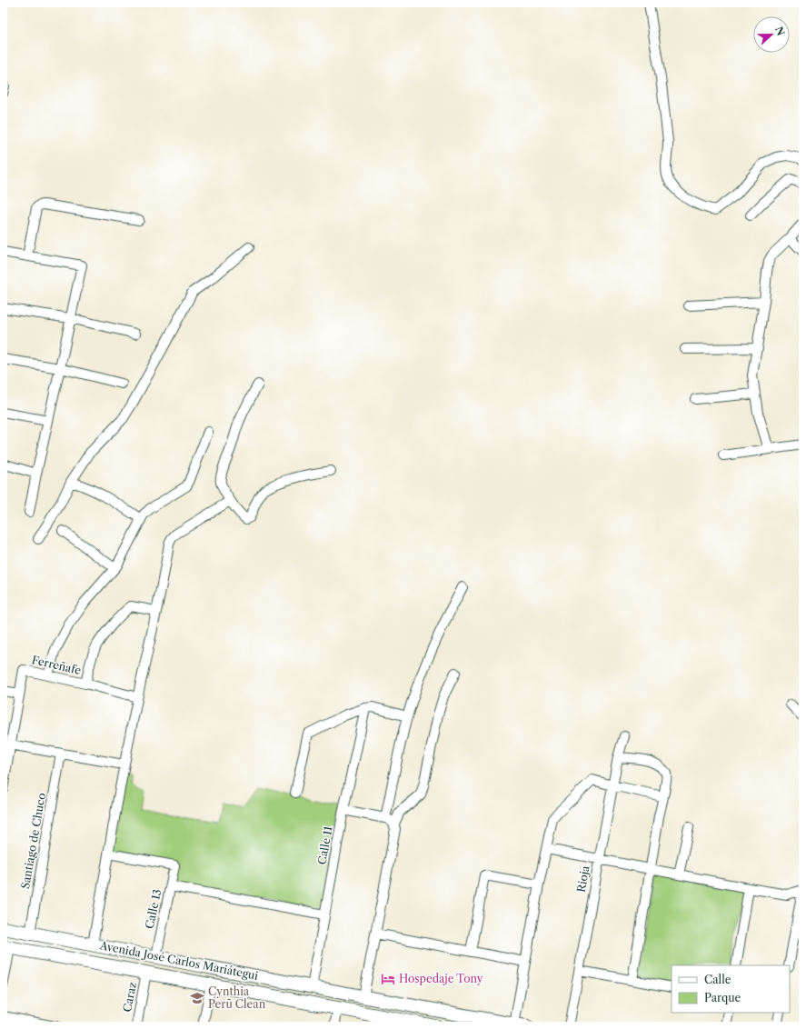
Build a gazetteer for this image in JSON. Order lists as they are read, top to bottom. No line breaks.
{"streets":{"main road":["Avenida José Carlos Mariátegui"],"street":["Ferreñafe","Santiago de Chuco","Calle 11","Rioja","Calle 13","Caraz"]},"crossings":[["Santiago de Chuco","Avenida José Carlos Mariátegui"],["Calle 11","Avenida José Carlos Mariátegui"],["Calle 13","Avenida José Carlos Mariátegui"],["Avenida José Carlos Mariátegui","Caraz"]],"places":{"hotel":["Hospedaje Tony"],"school or university":["Cynthia Perū Clean"]},"legend":["Calle","Parque"],"north":"right"}
